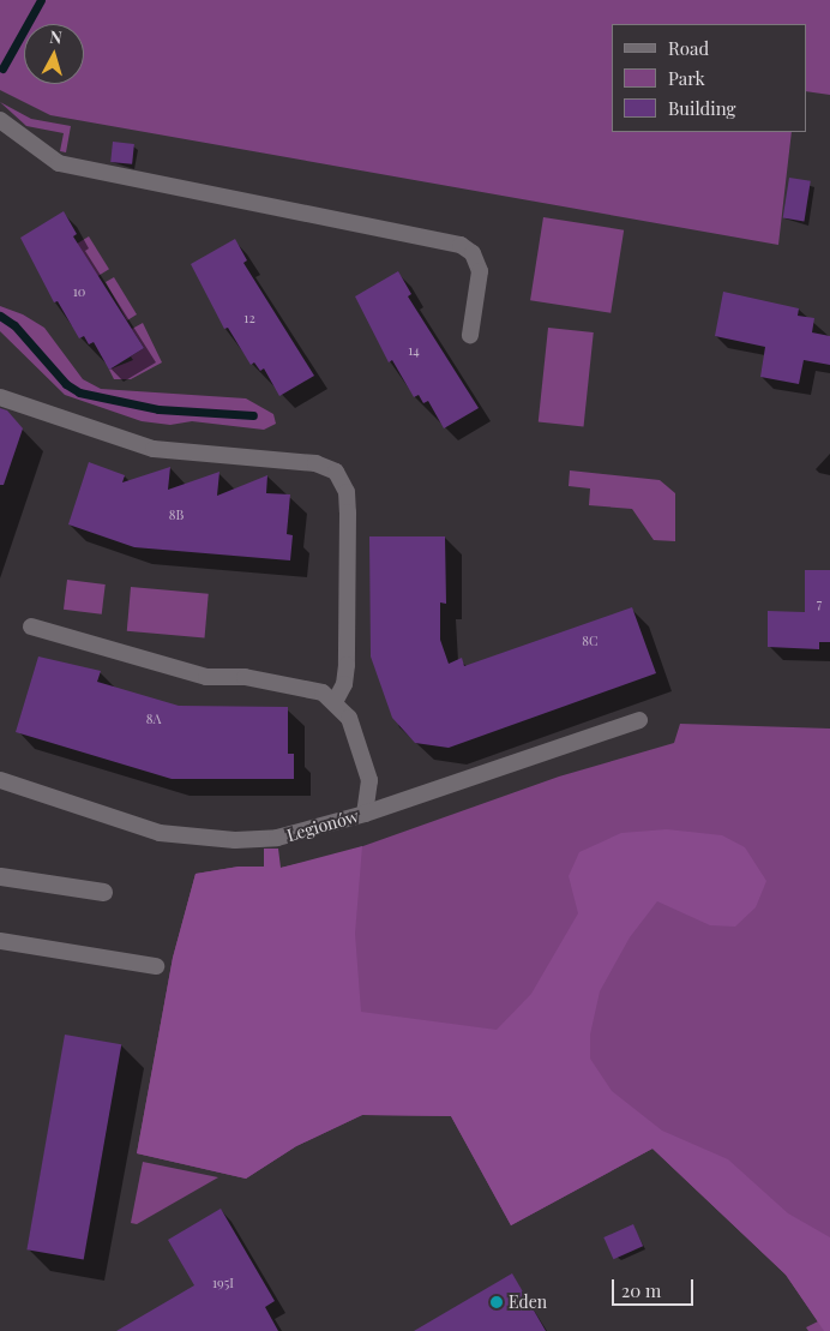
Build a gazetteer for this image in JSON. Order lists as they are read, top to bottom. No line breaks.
{"streets":{"lane":["Legionów"]},"places":["Eden"],"house_numbers":["10","12","14","8B","7","8C","8A","195I"],"legend":["Road","Park","Building"],"scale_bar":"20 m","north":"top"}
